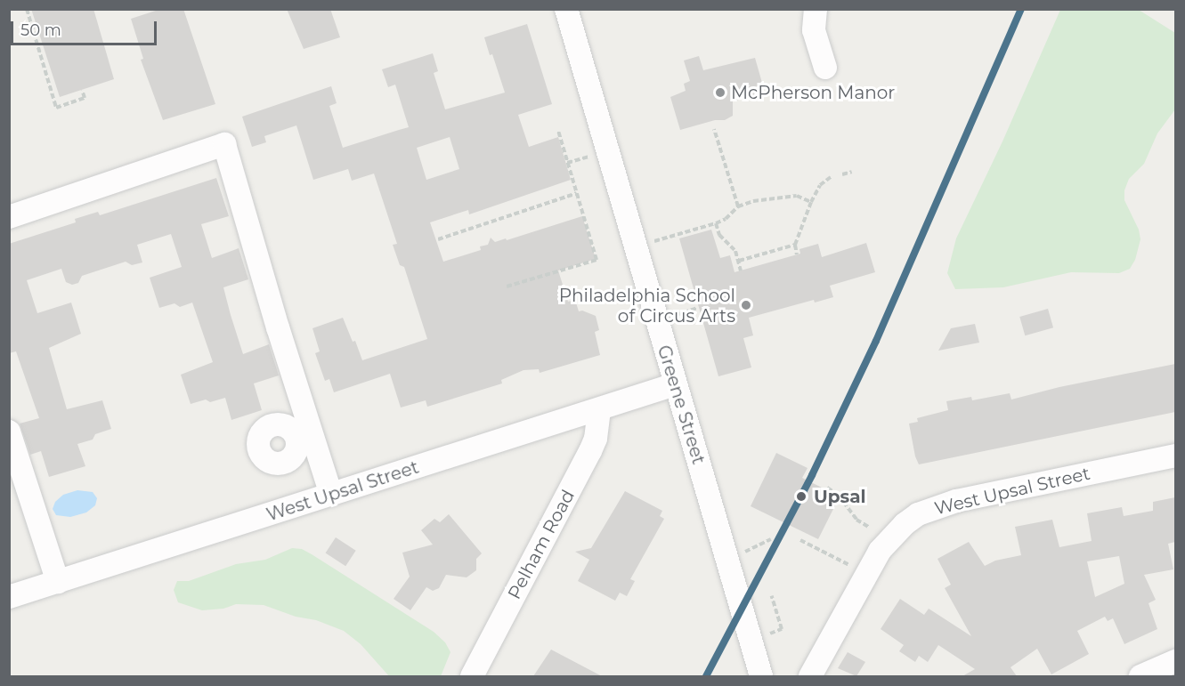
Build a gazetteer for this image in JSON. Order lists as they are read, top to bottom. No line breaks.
{"streets":{"street":["Greene Street","West Upsal Street","Pelham Road"]},"crossings":[["Greene Street","West Upsal Street"],["West Upsal Street","Pelham Road"]],"places":["McPherson Manor","Philadelphia School of Circus Arts","Upsal"],"scale_bar":"50 m"}
